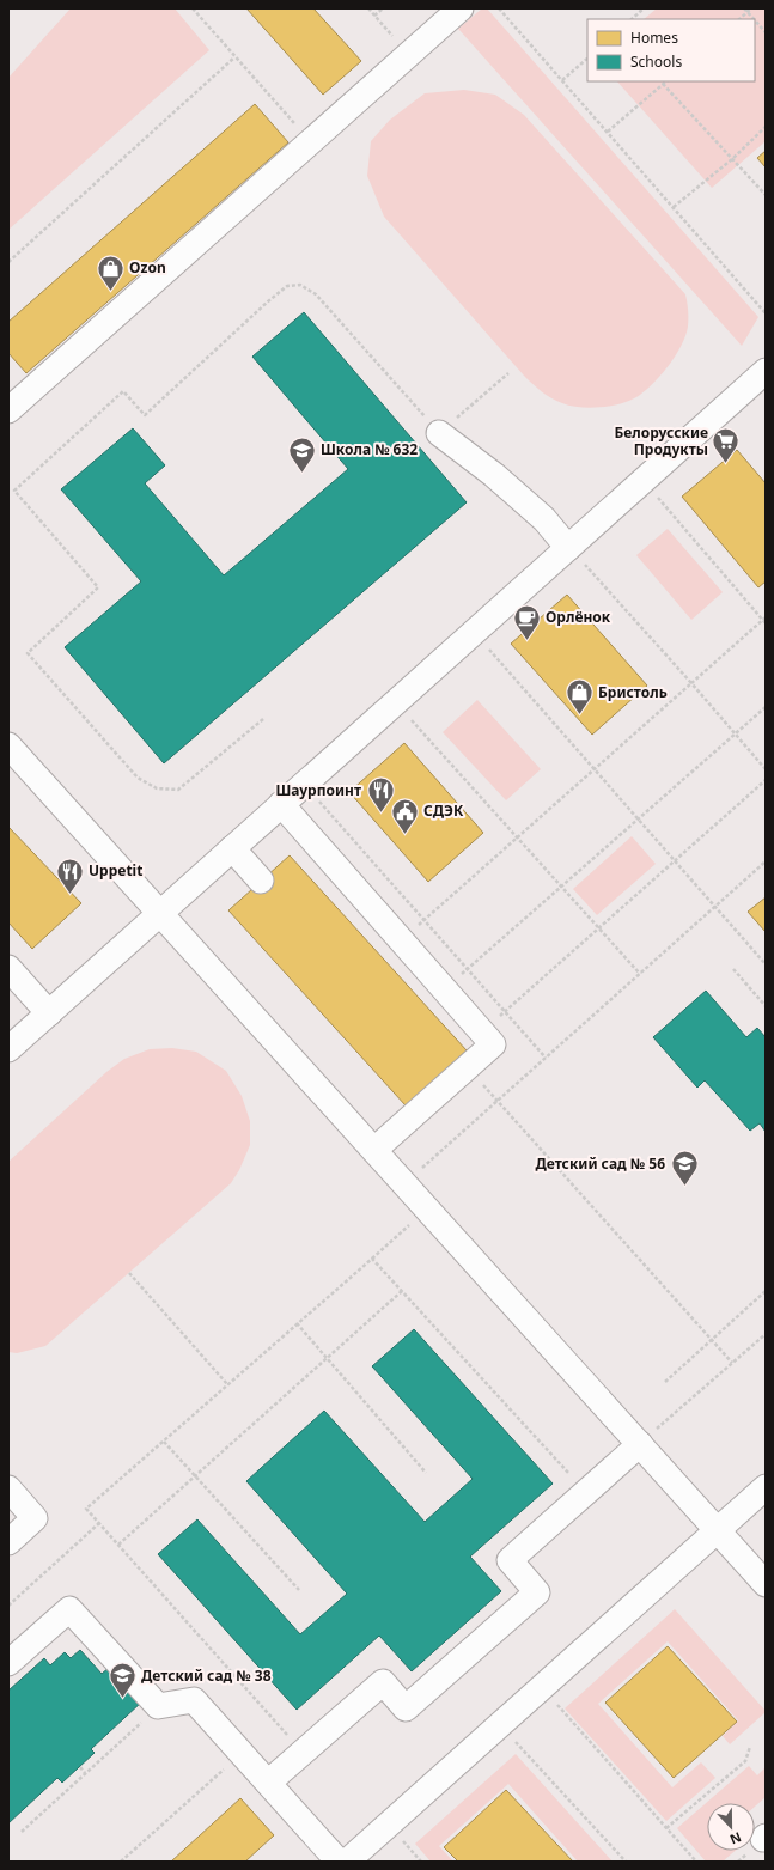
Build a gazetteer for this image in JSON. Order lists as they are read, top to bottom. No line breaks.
{"places":{"shop":["Ozon","Бристоль"],"supermarket":["Белорусские Продукты"],"school or university":["Школа № 632","Детский сад № 56","Детский сад № 38"],"cafe":["Орлёнок"],"restaurant":["Шаурпоинт","Uppetit"],"public building":["СДЭК"]},"legend":["Homes","Schools"],"north":"bottom"}
